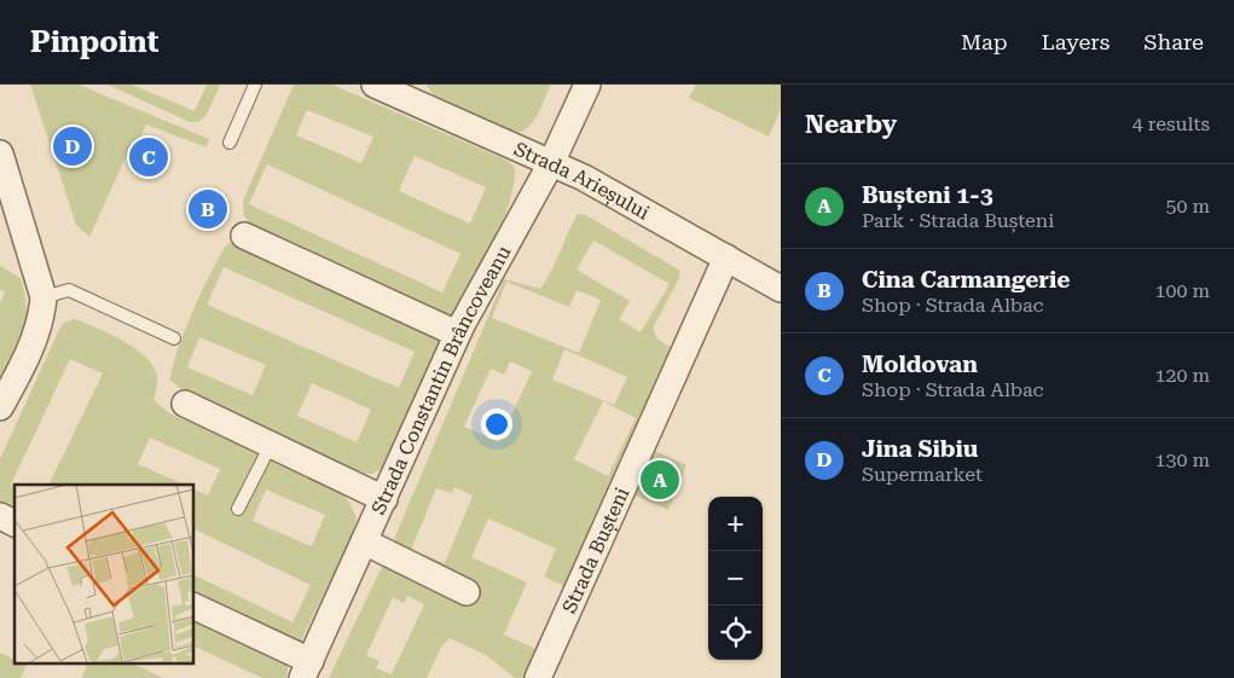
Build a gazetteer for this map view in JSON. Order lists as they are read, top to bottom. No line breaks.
{"streets":{"street":["Strada Arieșului","Strada Constantin Brâncoveanu","Strada Bușteni"]},"crossings":[["Strada Arieșului","Strada Constantin Brâncoveanu"],["Strada Arieșului","Strada Bușteni"]],"page":{"header":"Pinpoint","nav":["Map","Layers","Share"],"heading":["Nearby","4 results"],"pins":["D","C","B","A"],"list":[{"mark":"A","name":"Bușteni 1-3","note":"Park · Strada Bușteni","value":"50 m"},{"mark":"B","name":"Cina Carmangerie","note":"Shop · Strada Albac","value":"100 m"},{"mark":"C","name":"Moldovan","note":"Shop · Strada Albac","value":"120 m"},{"mark":"D","name":"Jina Sibiu","note":"Supermarket","value":"130 m"}],"map_buttons":["+","−"]}}
